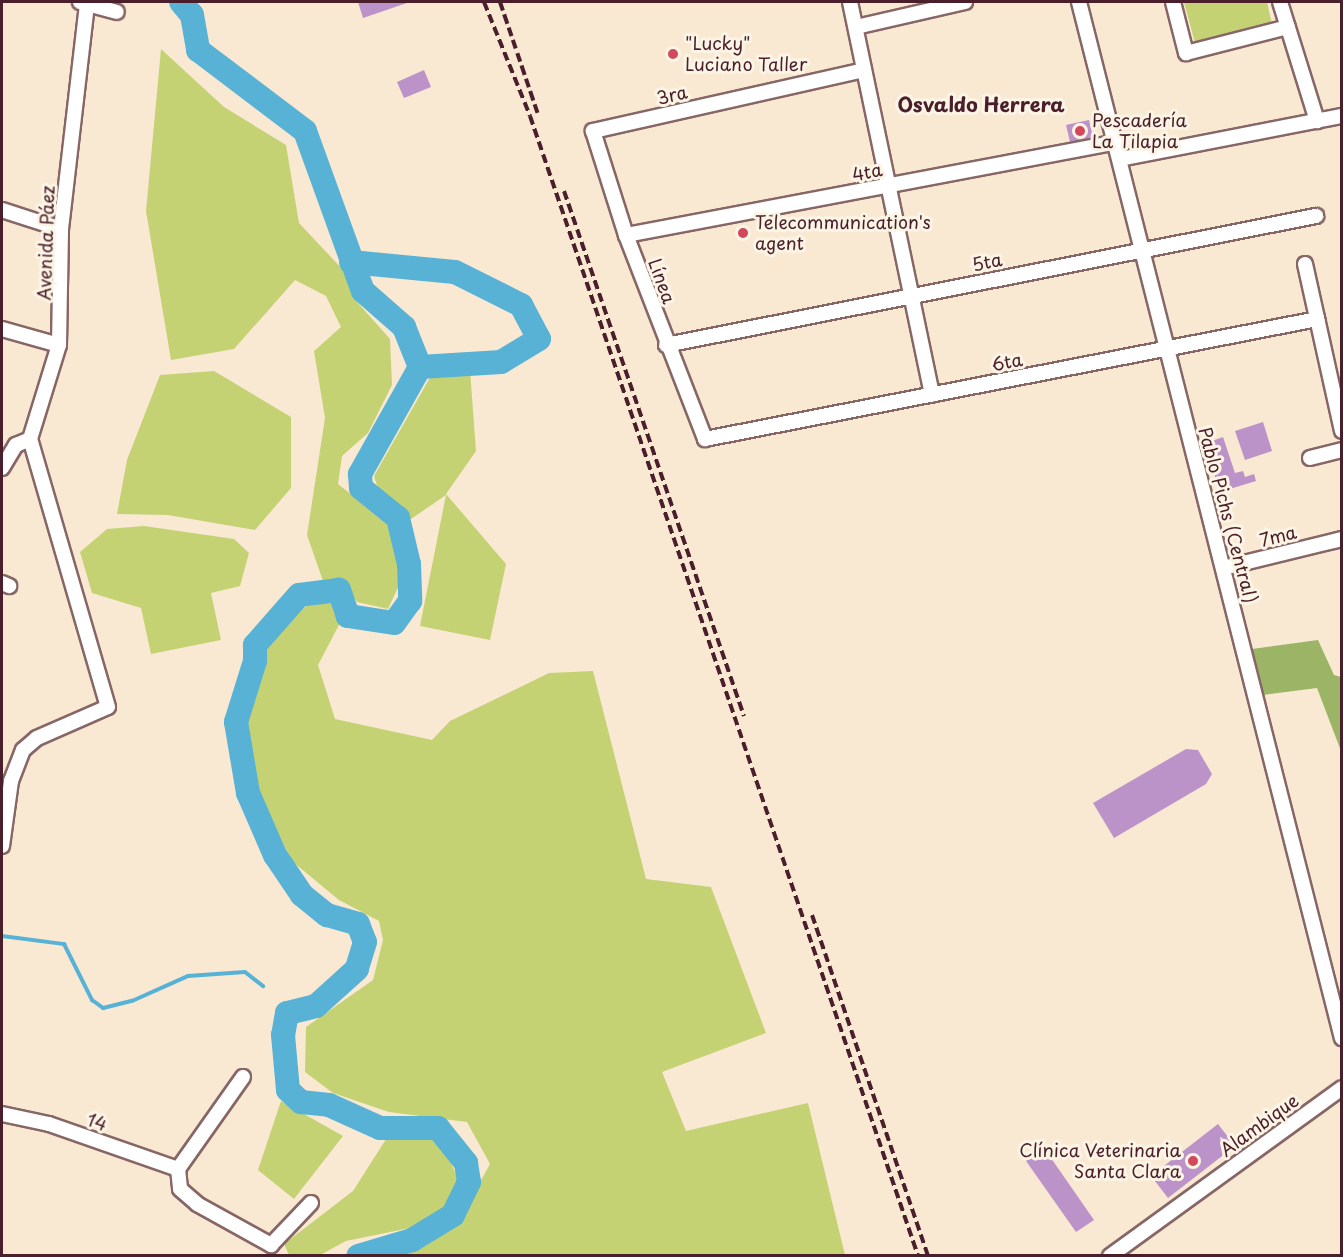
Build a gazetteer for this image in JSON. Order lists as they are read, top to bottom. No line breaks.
{"streets":{"street":["3ra","4ta","Avenida Páez","5ta","Línea","6ta","Pablo Pichs (Central)","7ma","14","Alambique"]},"crossings":[["3ra","Línea"],["4ta","Línea"],["4ta","Pablo Pichs (Central)"],["5ta","Línea"],["5ta","Pablo Pichs (Central)"],["Línea","6ta"],["6ta","Pablo Pichs (Central)"],["Pablo Pichs (Central)","7ma"]],"districts":["Osvaldo Herrera"],"places":["\"Lucky\" Luciano Taller","Pescadería La Tilapia","Telecommunication's agent","Clínica Veterinaria Santa Clara"]}
